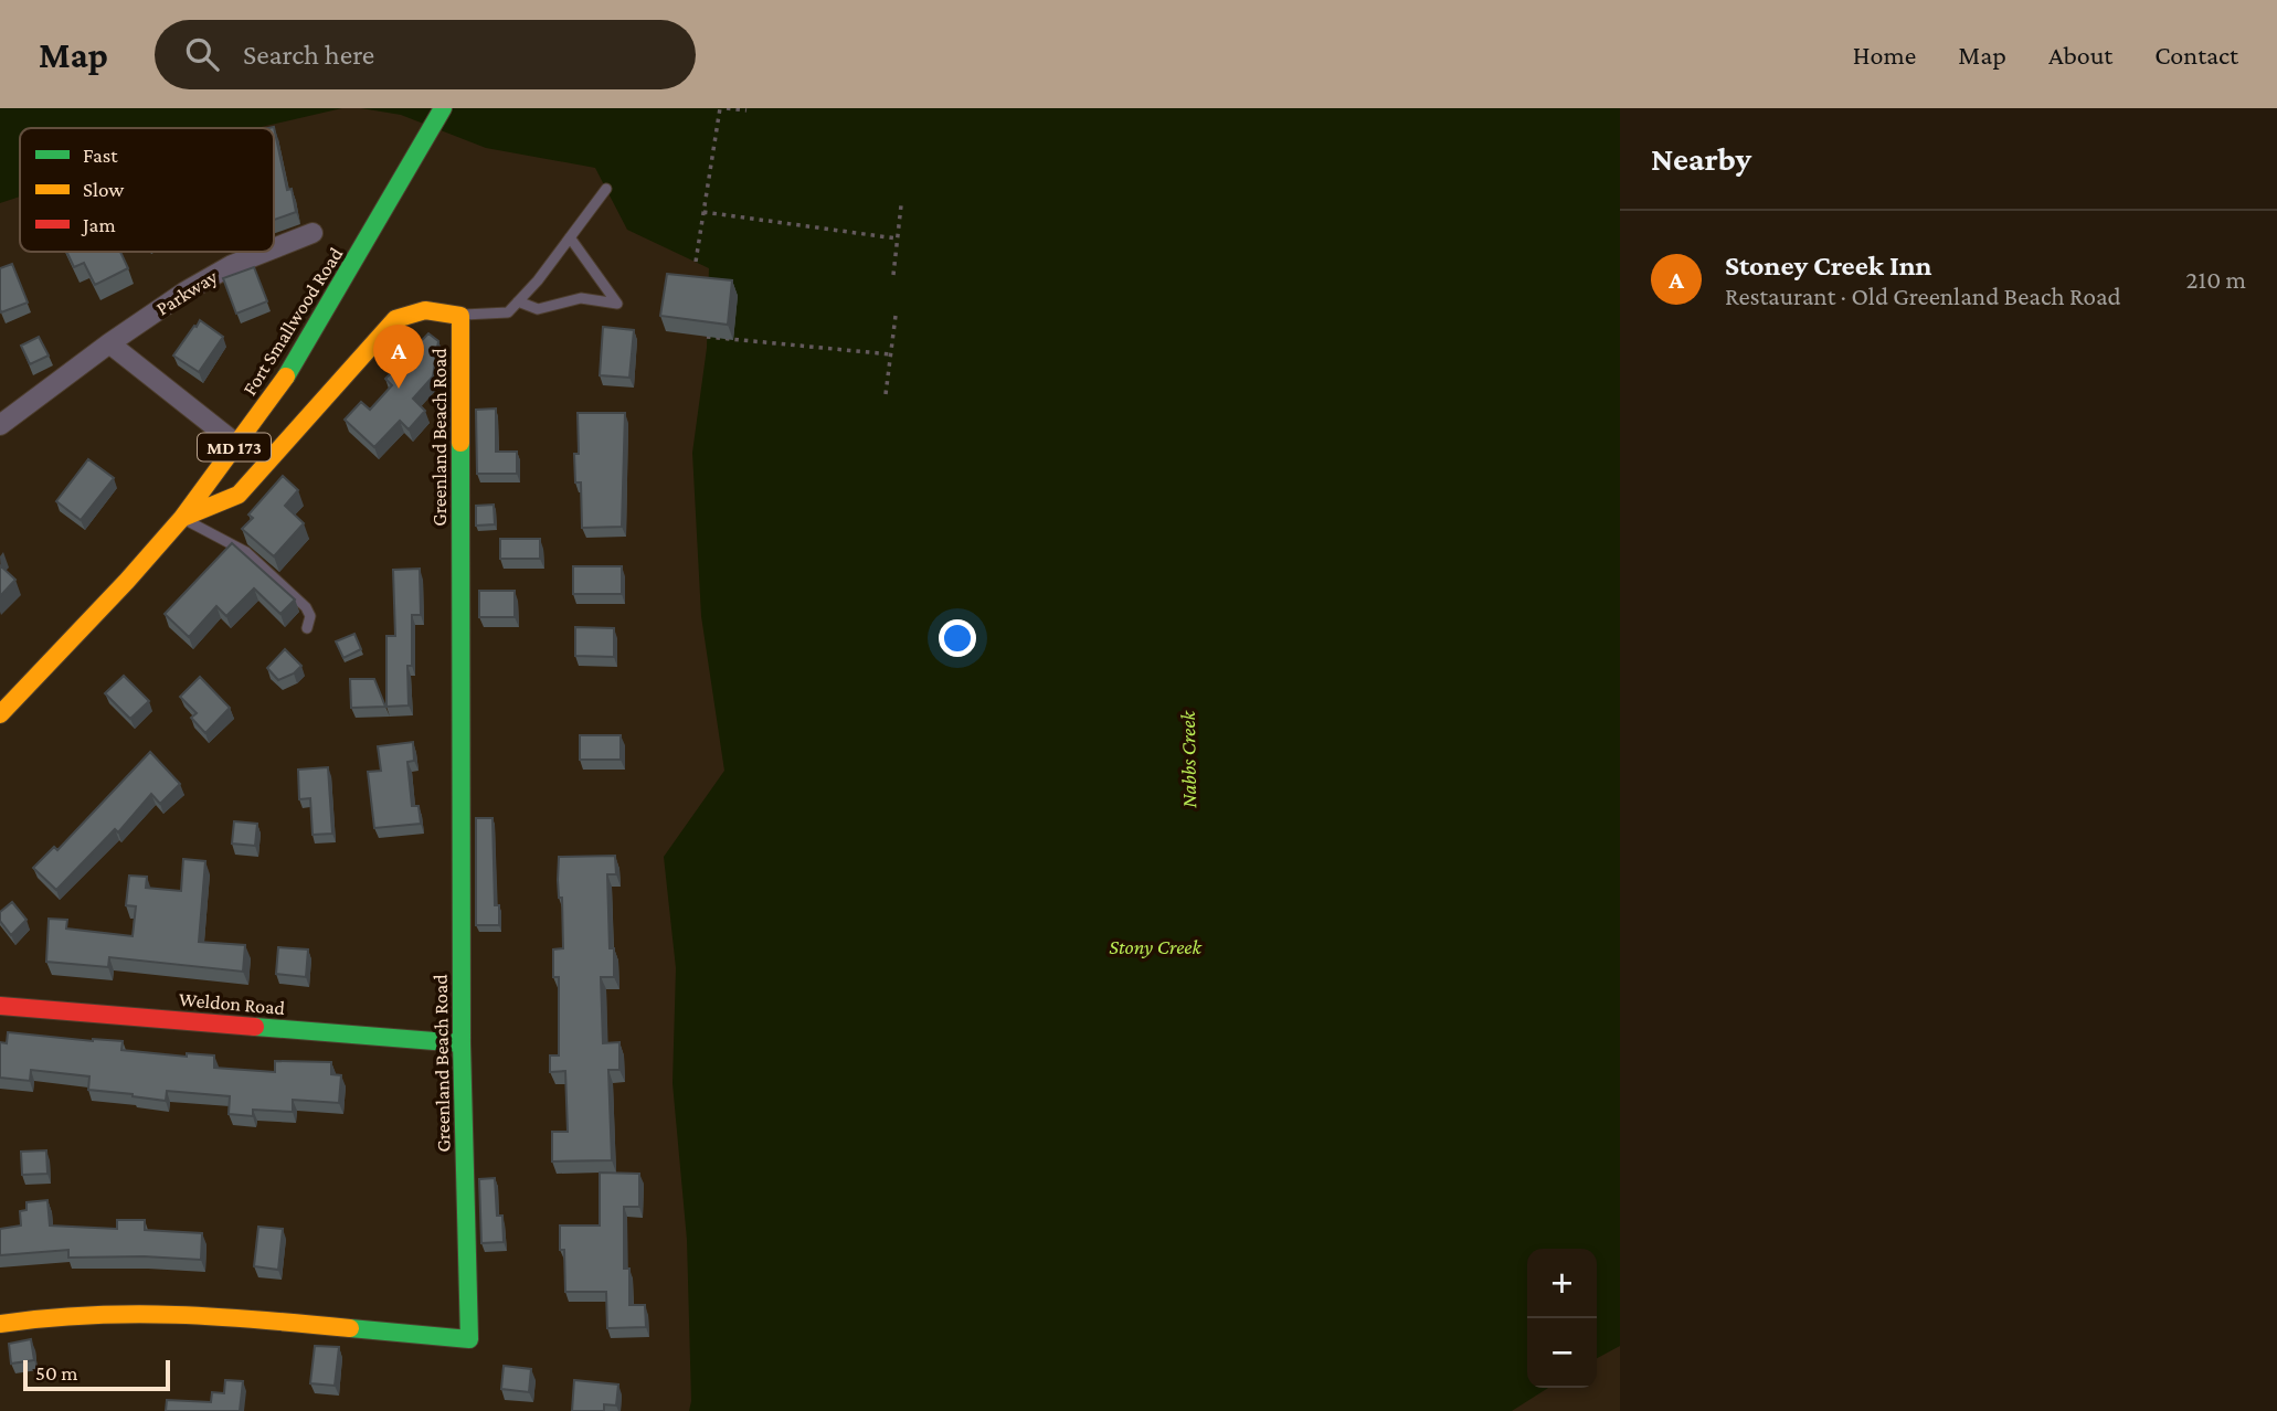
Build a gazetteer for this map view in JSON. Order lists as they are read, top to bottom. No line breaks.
{"streets":{"street":["Parkway","Fort Smallwood Road","Greenland Beach Road","MD 173","Weldon Road"]},"crossings":[["Greenland Beach Road","Weldon Road"]],"water":["Nabbs Creek","Stony Creek"],"legend":["Fast","Slow","Jam"],"scale_bar":"50 m","page":{"header":"Map","search":"Search here","nav":["Home","Map","About","Contact"],"heading":"Nearby","list":[{"mark":"A","name":"Stoney Creek Inn","note":"Restaurant · Old Greenland Beach Road","value":"210 m"}],"pins":"A","map_buttons":["+","−"],"scale":"50 m"}}
